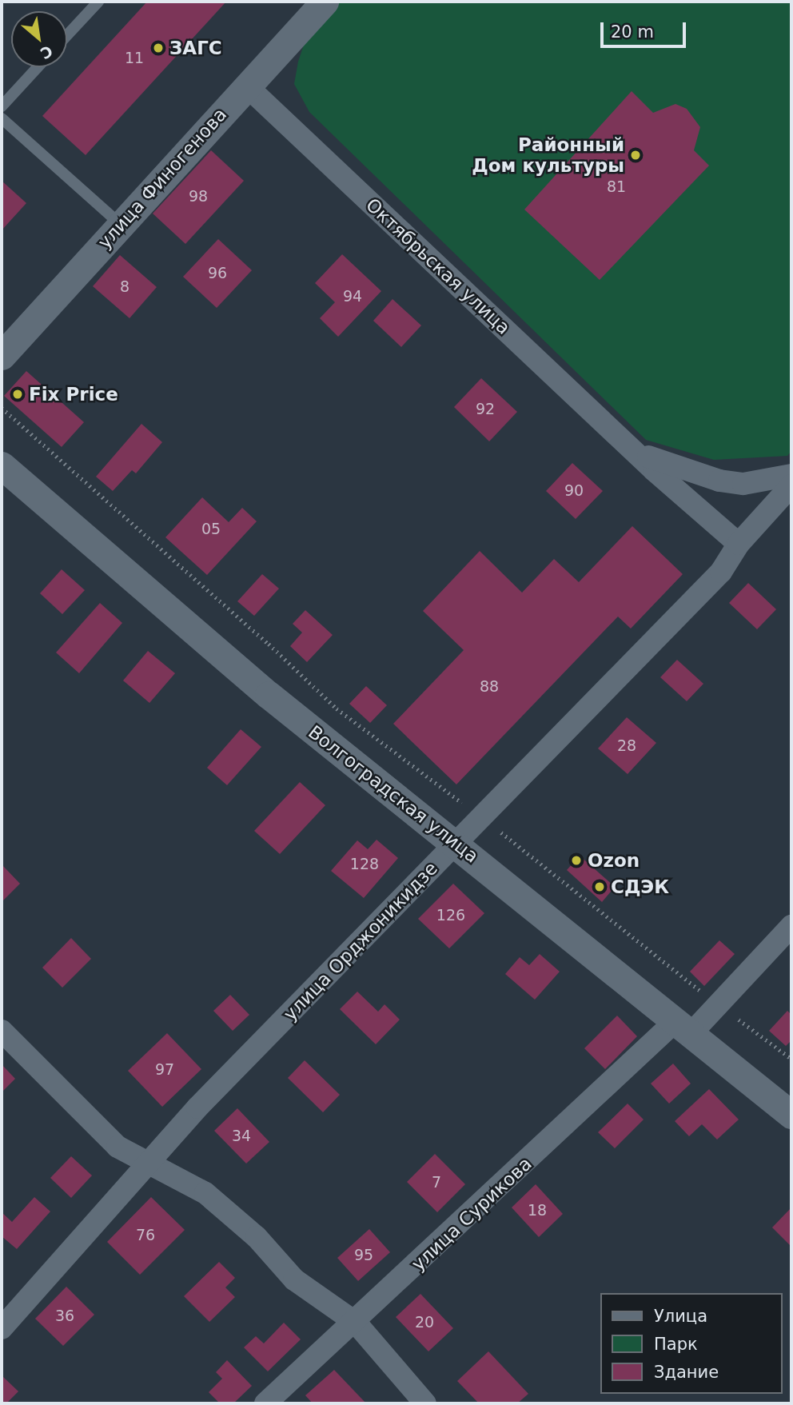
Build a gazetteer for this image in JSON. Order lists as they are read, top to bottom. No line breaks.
{"streets":{"street":["улица Финогенова","Октябрьская улица","Волгоградская улица","улица Орджоникидзе","улица Сурикова"]},"crossings":[["улица Финогенова","Октябрьская улица"],["Октябрьская улица","улица Орджоникидзе"],["Волгоградская улица","улица Орджоникидзе"],["Волгоградская улица","улица Сурикова"]],"places":["ЗАГС","Районный Дом культуры","Fix Price","Ozon","СДЭК"],"house_numbers":["11","81","98","96","8","94","92","90","05","88","28","128","126","97","34","7","18","76","95","36","20"],"legend":["Улица","Парк","Здание"],"scale_bar":"20 m","north":"bottom right"}
